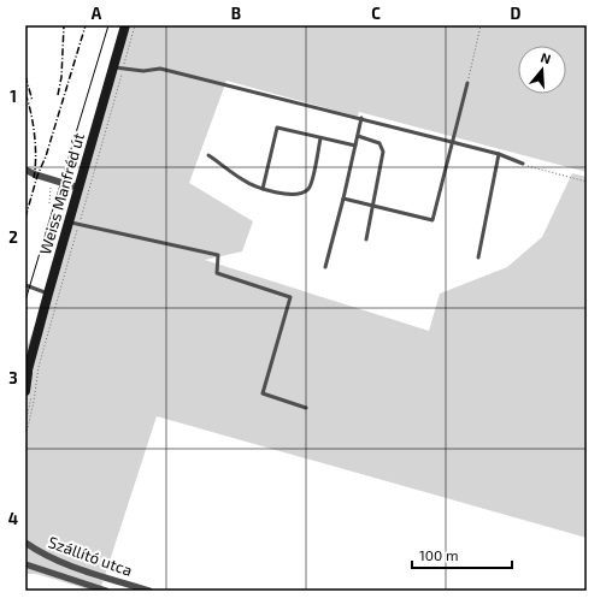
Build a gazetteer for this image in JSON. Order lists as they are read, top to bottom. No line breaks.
{"streets":{"main road":["Weiss Manfréd út"],"street":["Szállító utca"]},"scale_bar":"100 m","north":"top","grid":{"columns":["A","B","C","D"],"rows":["1","2","3","4"]}}
